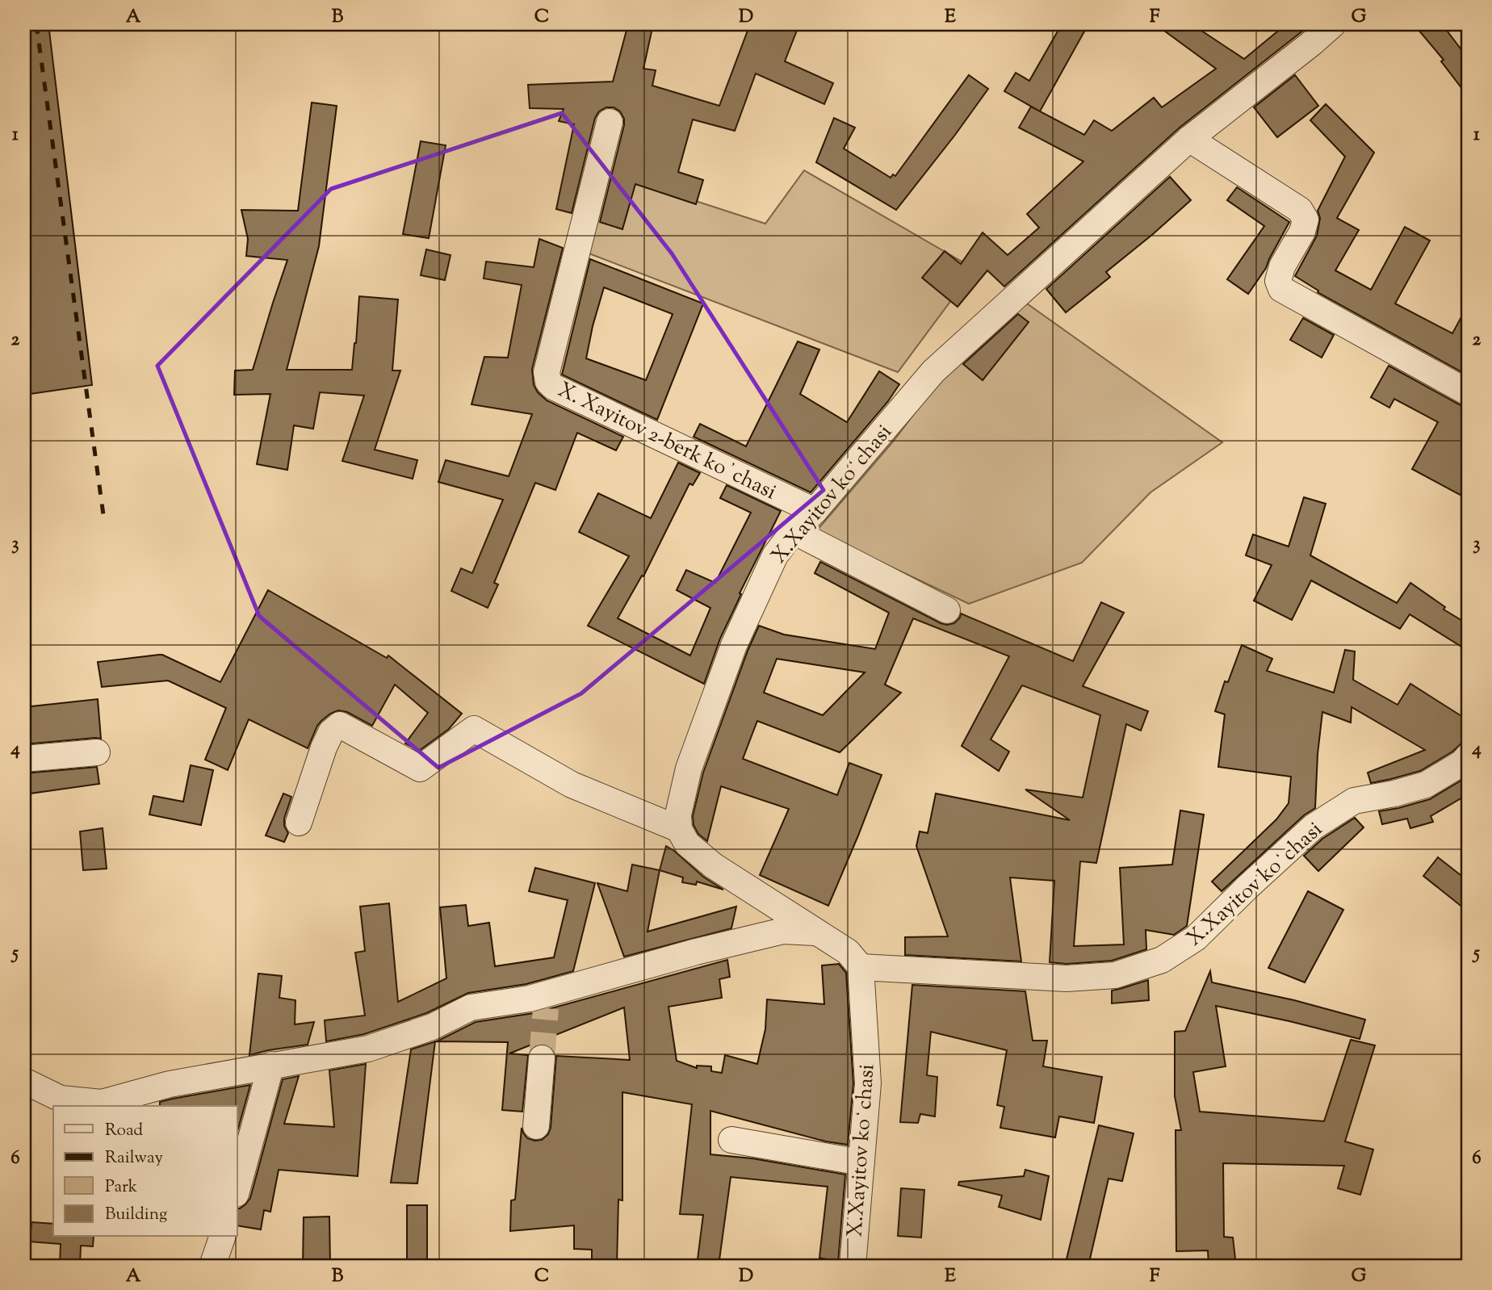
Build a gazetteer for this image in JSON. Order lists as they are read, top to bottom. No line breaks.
{"streets":{"street":["X. Xayitov 2-berk koʼchasi","X.Xayitov koʻchasi"]},"crossings":[["X. Xayitov 2-berk koʼchasi","X.Xayitov koʻchasi"]],"legend":["Road","Railway","Park","Building"],"grid":{"columns":["A","B","C","D","E","F","G"],"rows":["1","2","3","4","5","6"]}}
